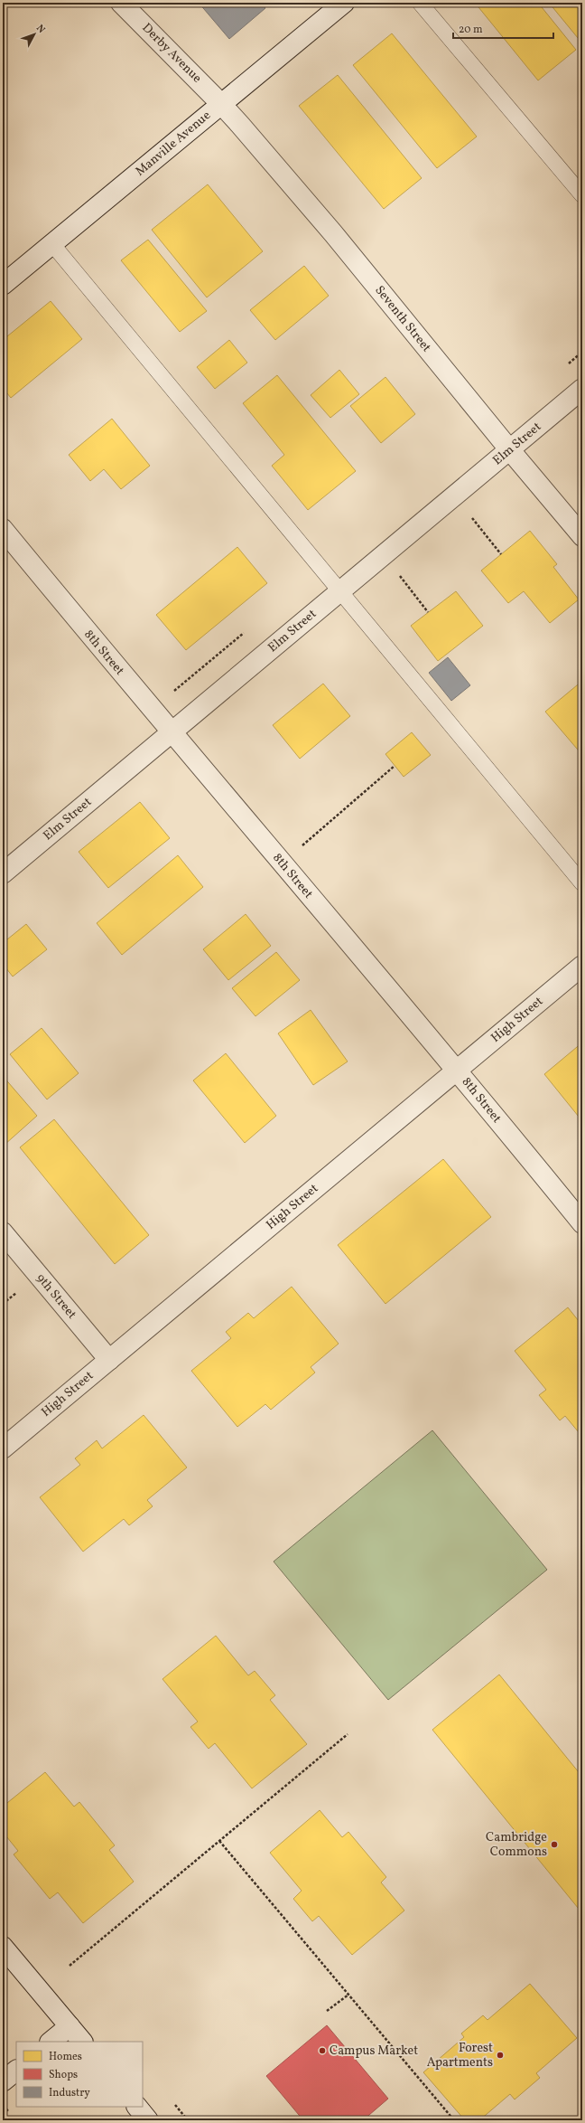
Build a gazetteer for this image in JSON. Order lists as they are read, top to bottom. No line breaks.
{"streets":{"street":["Derby Avenue","Manville Avenue","Seventh Street","Elm Street","8th Street","High Street","9th Street"]},"crossings":[["Derby Avenue","Manville Avenue"],["Derby Avenue","Seventh Street"],["Manville Avenue","Seventh Street"],["Seventh Street","Elm Street"],["Elm Street","8th Street"],["8th Street","High Street"],["High Street","9th Street"]],"places":["Cambridge Commons","Campus Market","Forest Apartments"],"legend":["Homes","Shops","Industry"],"scale_bar":"20 m","north":"top right"}
